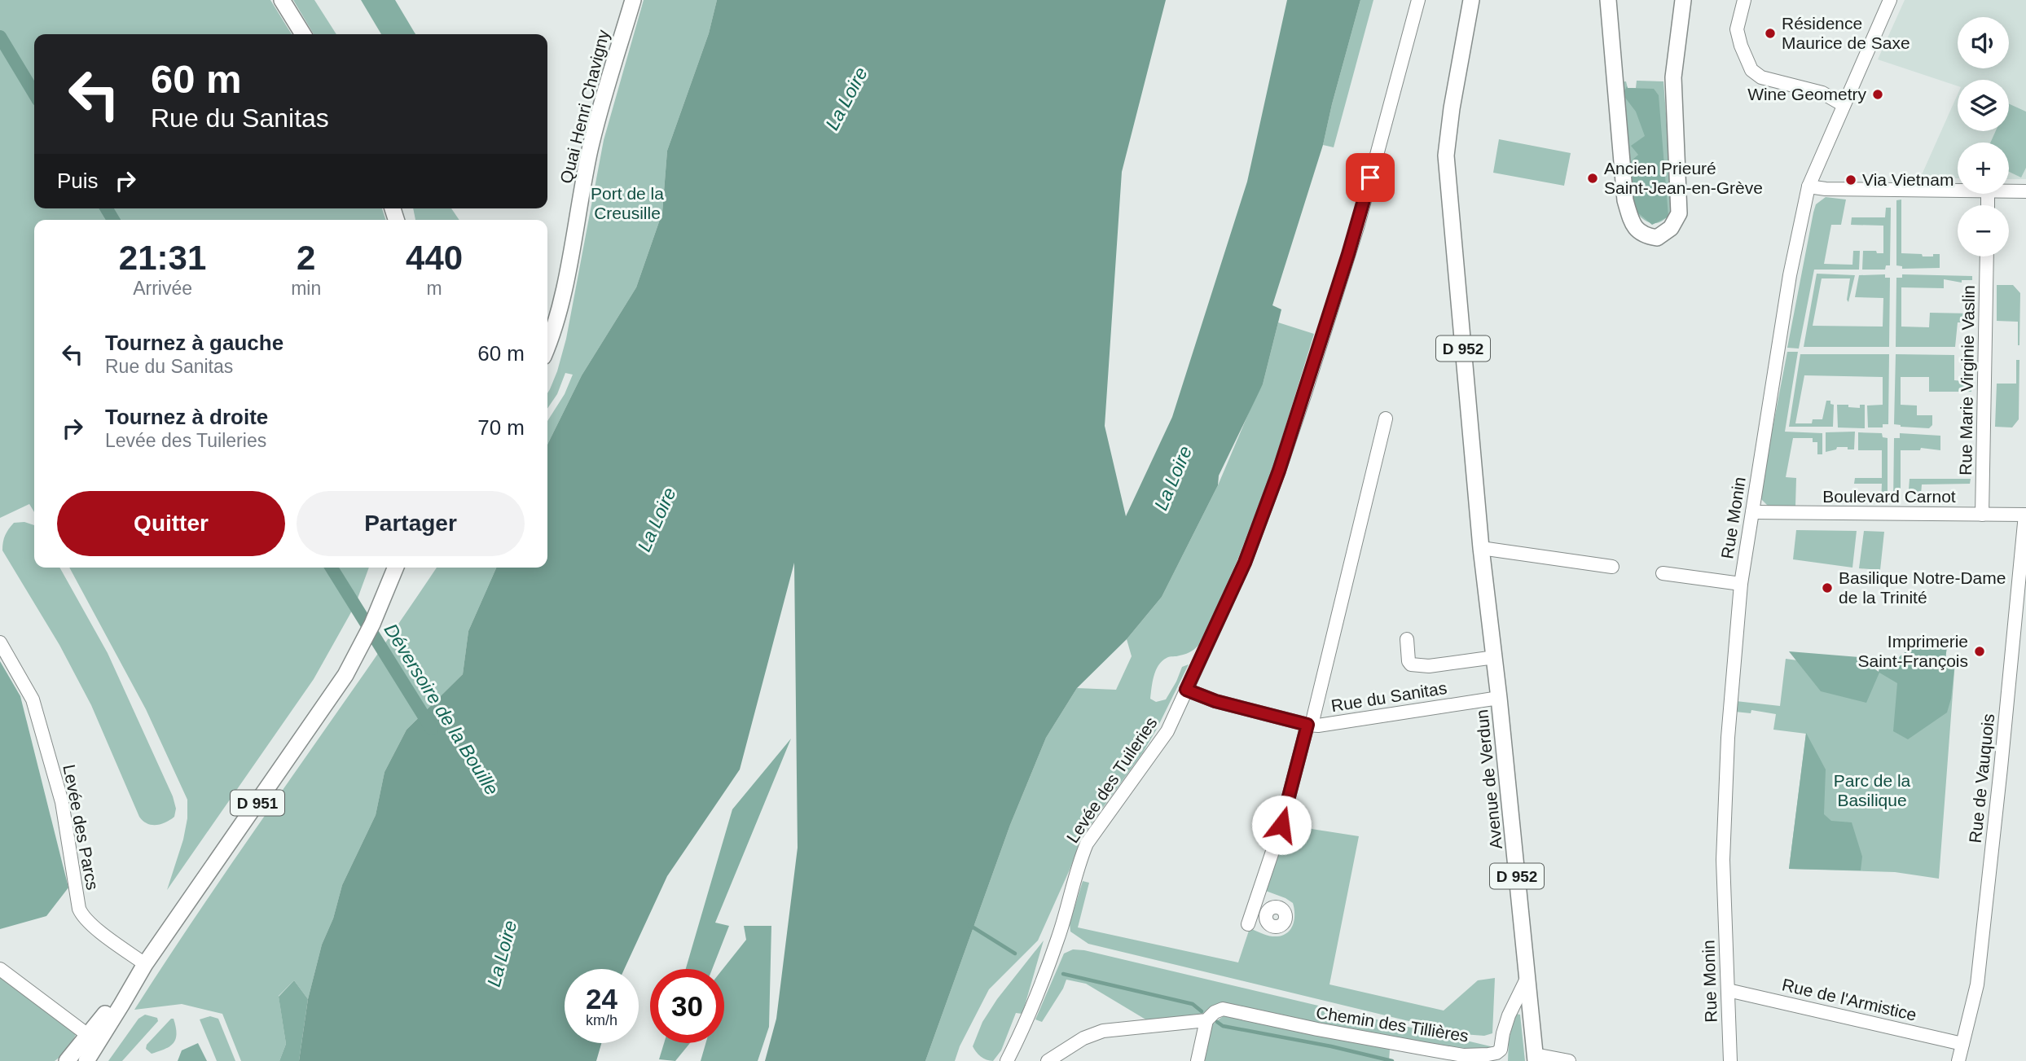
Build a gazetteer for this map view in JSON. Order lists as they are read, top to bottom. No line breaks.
{"streets":{"main road":["Quai Henri Chavigny","D 952","Avenue de Verdun","D 951"],"street":["Rue Marie Virginie Vaslin","Boulevard Carnot","Rue Monin","Rue du Sanitas","Rue de Vauquois","Levée des Tuileries","Levée des Parcs","Rue de l'Armistice","Chemin des Tillières"]},"crossings":[["D 952","Rue du Sanitas"],["D 952","Avenue de Verdun"],["Rue Marie Virginie Vaslin","Boulevard Carnot"],["Boulevard Carnot","Rue Monin"],["Boulevard Carnot","Rue de Vauquois"],["Rue Monin","Rue de l'Armistice"],["Rue du Sanitas","Avenue de Verdun"],["Rue du Sanitas","Levée des Tuileries"],["Rue de Vauquois","Rue de l'Armistice"],["Avenue de Verdun","Chemin des Tillières"],["D 951","Levée des Parcs"]],"water":["La Loire","Déversoire de la Bouille"],"parks":["Port de la Creusille","Parc de la Basilique"],"places":["Résidence Maurice de Saxe","Wine Geometry","Ancien Prieuré Saint-Jean-en-Grève","Via Vietnam","Basilique Notre-Dame de la Trinité","Imprimerie Saint-François"],"page":{"map_buttons":["+","−"],"turn":["60 m","Rue du Sanitas"],"then":"Puis","eta":["21:31","Arrivée","2","min","440","m"],"list":[{"name":"Tournez à gauche","note":"Rue du Sanitas","value":"60 m"},{"name":"Tournez à droite","note":"Levée des Tuileries","value":"70 m"}],"buttons":["Quitter","Partager"],"speed":"24 km/h","limit":"30"}}
